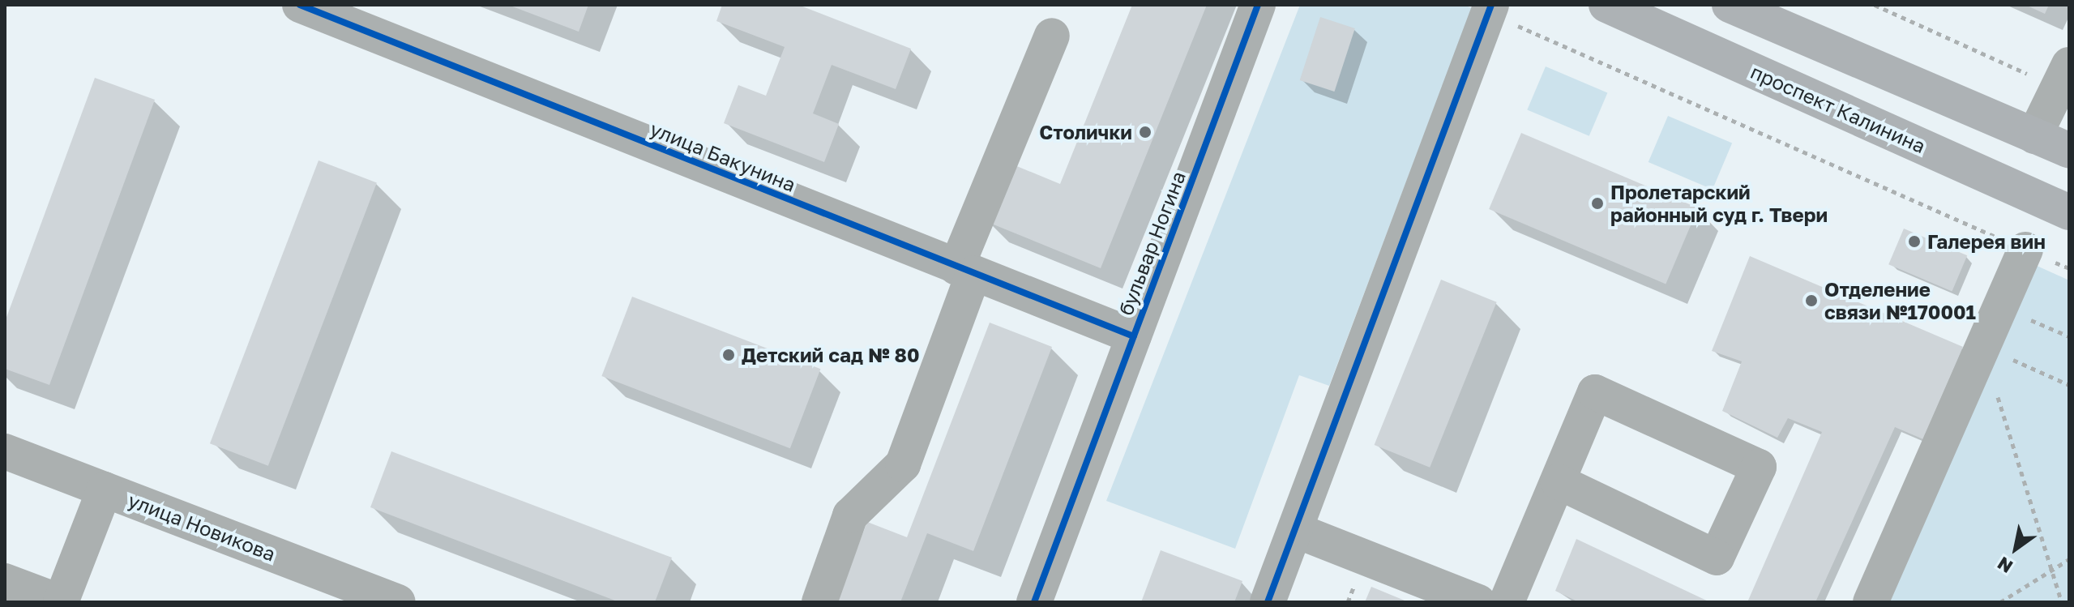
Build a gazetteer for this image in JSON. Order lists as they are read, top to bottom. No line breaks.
{"streets":{"main road":["проспект Калинина"],"street":["улица Бакунина","бульвар Ногина","улица Новикова"]},"crossings":[["улица Бакунина","бульвар Ногина"]],"places":["Столички","Пролетарский районный суд г. Твери","Галерея вин","Отделение связи №170001","Детский сад № 80"],"north":"bottom left"}
